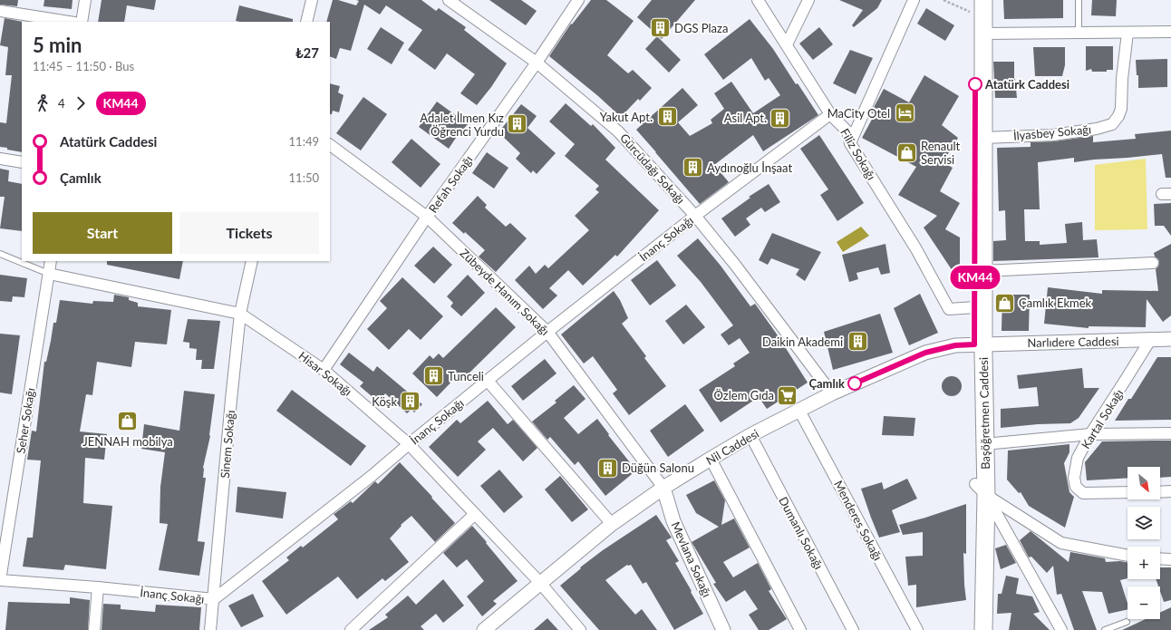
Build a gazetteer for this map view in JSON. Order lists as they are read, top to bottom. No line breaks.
{"streets":{"main road":["Başöğretmen Caddesi"],"street":["İlyasbey Sokağı","Filiz Sokağı","Gürcüdağı Sokağı","Refah Sokağı","İnanç Sokağı","Zübeyde Hanım Sokağı","Narlıdere Caddesi","Hisar Sokağı","Kartal Sokağı","Seher Sokağı","Sinem Sokağı","Nil Caddesi","Menderes Sokağı","Dumanlı Sokağı","Mevlana Sokağı"]},"crossings":[["İlyasbey Sokağı","Başöğretmen Caddesi"],["Filiz Sokağı","İnanç Sokağı"],["Filiz Sokağı","Başöğretmen Caddesi"],["Gürcüdağı Sokağı","Refah Sokağı"],["Gürcüdağı Sokağı","İnanç Sokağı"],["Gürcüdağı Sokağı","Nil Caddesi"],["Refah Sokağı","Zübeyde Hanım Sokağı"],["Refah Sokağı","Hisar Sokağı"],["İnanç Sokağı","Zübeyde Hanım Sokağı"],["İnanç Sokağı","Hisar Sokağı"],["İnanç Sokağı","Seher Sokağı"],["İnanç Sokağı","Sinem Sokağı"],["Zübeyde Hanım Sokağı","Nil Caddesi"],["Zübeyde Hanım Sokağı","Mevlana Sokağı"],["Narlıdere Caddesi","Başöğretmen Caddesi"],["Narlıdere Caddesi","Kartal Sokağı"],["Narlıdere Caddesi","Nil Caddesi"],["Hisar Sokağı","Seher Sokağı"],["Hisar Sokağı","Sinem Sokağı"],["Hisar Sokağı","Nil Caddesi"],["Başöğretmen Caddesi","Nil Caddesi"],["Nil Caddesi","Menderes Sokağı"],["Nil Caddesi","Dumanlı Sokağı"],["Nil Caddesi","Mevlana Sokağı"]],"places":{"building":["DGS Plaza","Yakut Apt.","Asil Apt.","Adalet İlmen Kız Öğrenci Yurdu","Aydınoğlu İnşaat","Daikin Akademi","Tunceli","Köşk","Düğün Salonu"],"other":["Atatürk Caddesi","Çamlık"],"hotel":["MaCity Otel"],"shop":["Renault Servisi","Çamlık Ekmek","JENNAH mobilya"],"supermarket":["Özlem Gıda"]},"lines":["bus line KM44"],"north":"bottom right","page":{"on_map":"KM44","heading":["5 min","11:45 – 11:50 · Bus","₺27"],"legs":["4","KM44"],"list":[{"name":"Atatürk Caddesi","value":"11:49"},{"name":"Çamlık","value":"11:50"}],"buttons":["Start","Tickets"],"map_buttons":["+","−"]}}
